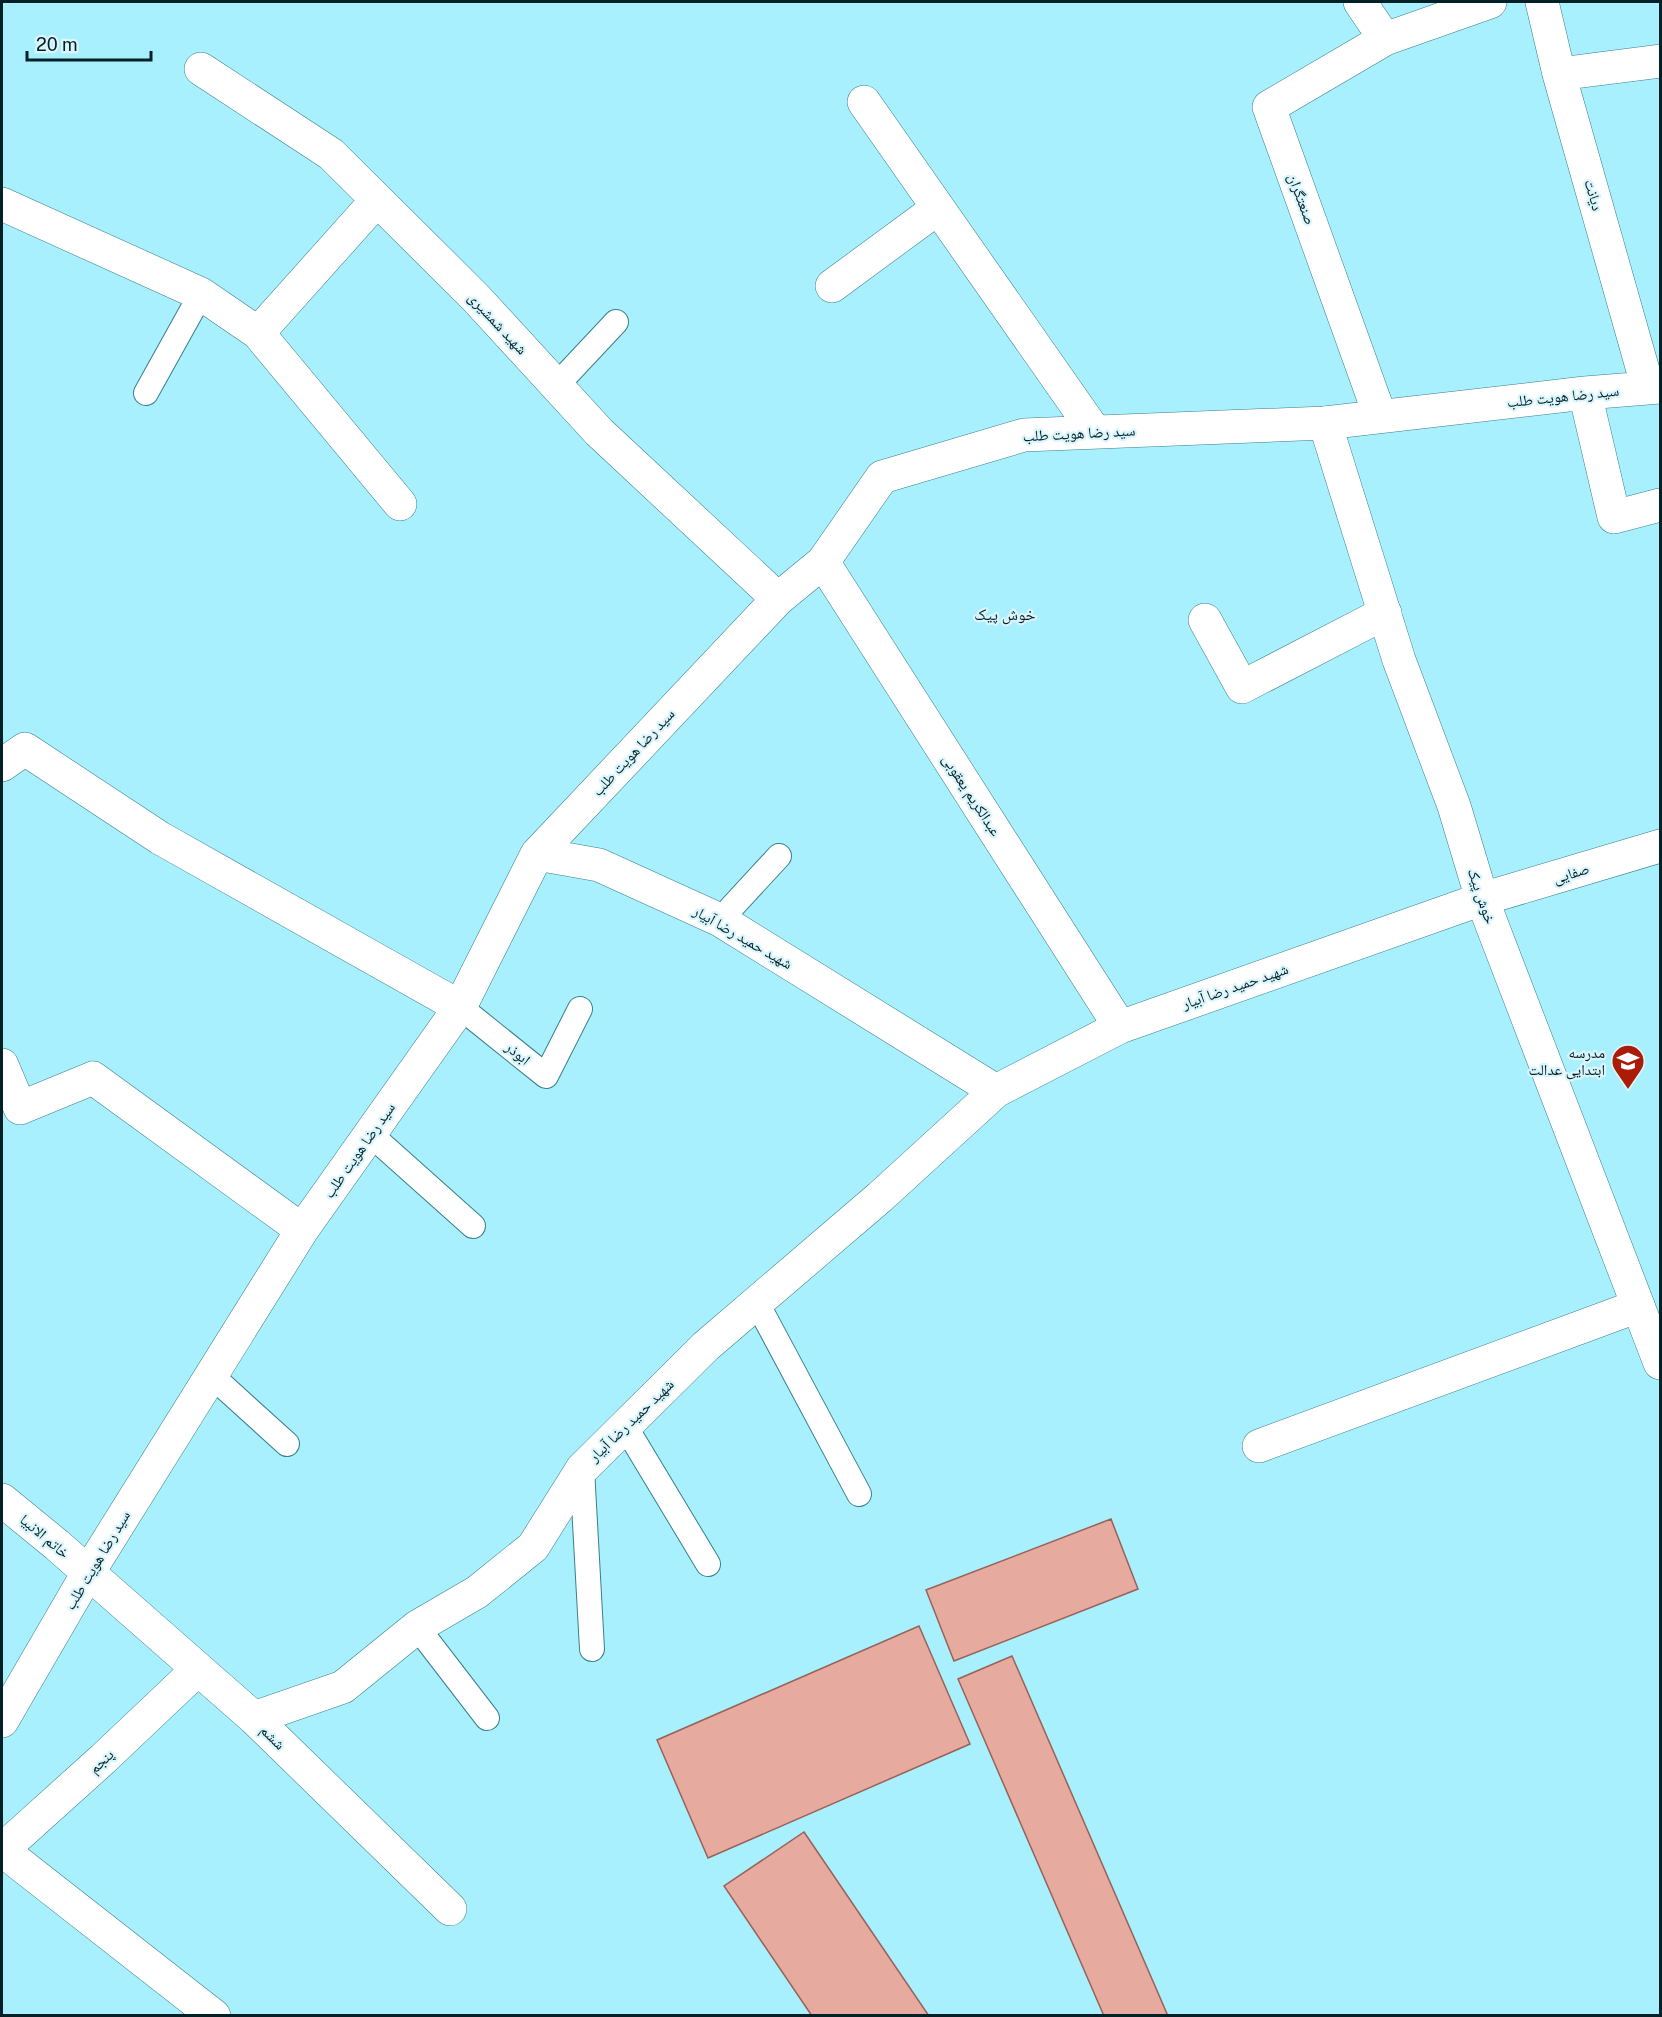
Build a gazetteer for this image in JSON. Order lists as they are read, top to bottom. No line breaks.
{"streets":{"street":["دیانت","صنعتگران","شهید شمشیری","سید رضا هویت طلب","عبدالکریم یعقوبی","صفایی","خوش پیک","شهید حمید رضا آبیار","خاتم الانبیا","ششم","پنجم"],"lane":["ابوذر"]},"crossings":[["دیانت","سید رضا هویت طلب"],["صنعتگران","سید رضا هویت طلب"],["شهید شمشیری","سید رضا هویت طلب"],["سید رضا هویت طلب","عبدالکریم یعقوبی"],["سید رضا هویت طلب","خوش پیک"],["سید رضا هویت طلب","شهید حمید رضا آبیار"],["سید رضا هویت طلب","ابوذر"],["سید رضا هویت طلب","خاتم الانبیا"],["سید رضا هویت طلب","ششم"],["عبدالکریم یعقوبی","شهید حمید رضا آبیار"],["صفایی","خوش پیک"],["صفایی","شهید حمید رضا آبیار"],["خوش پیک","شهید حمید رضا آبیار"],["شهید حمید رضا آبیار","ششم"],["خاتم الانبیا","ششم"],["ششم","پنجم"]],"districts":["خوش پیک"],"places":{"school or university":["مدرسه ابتدایی عدالت"]},"scale_bar":"20 m"}
